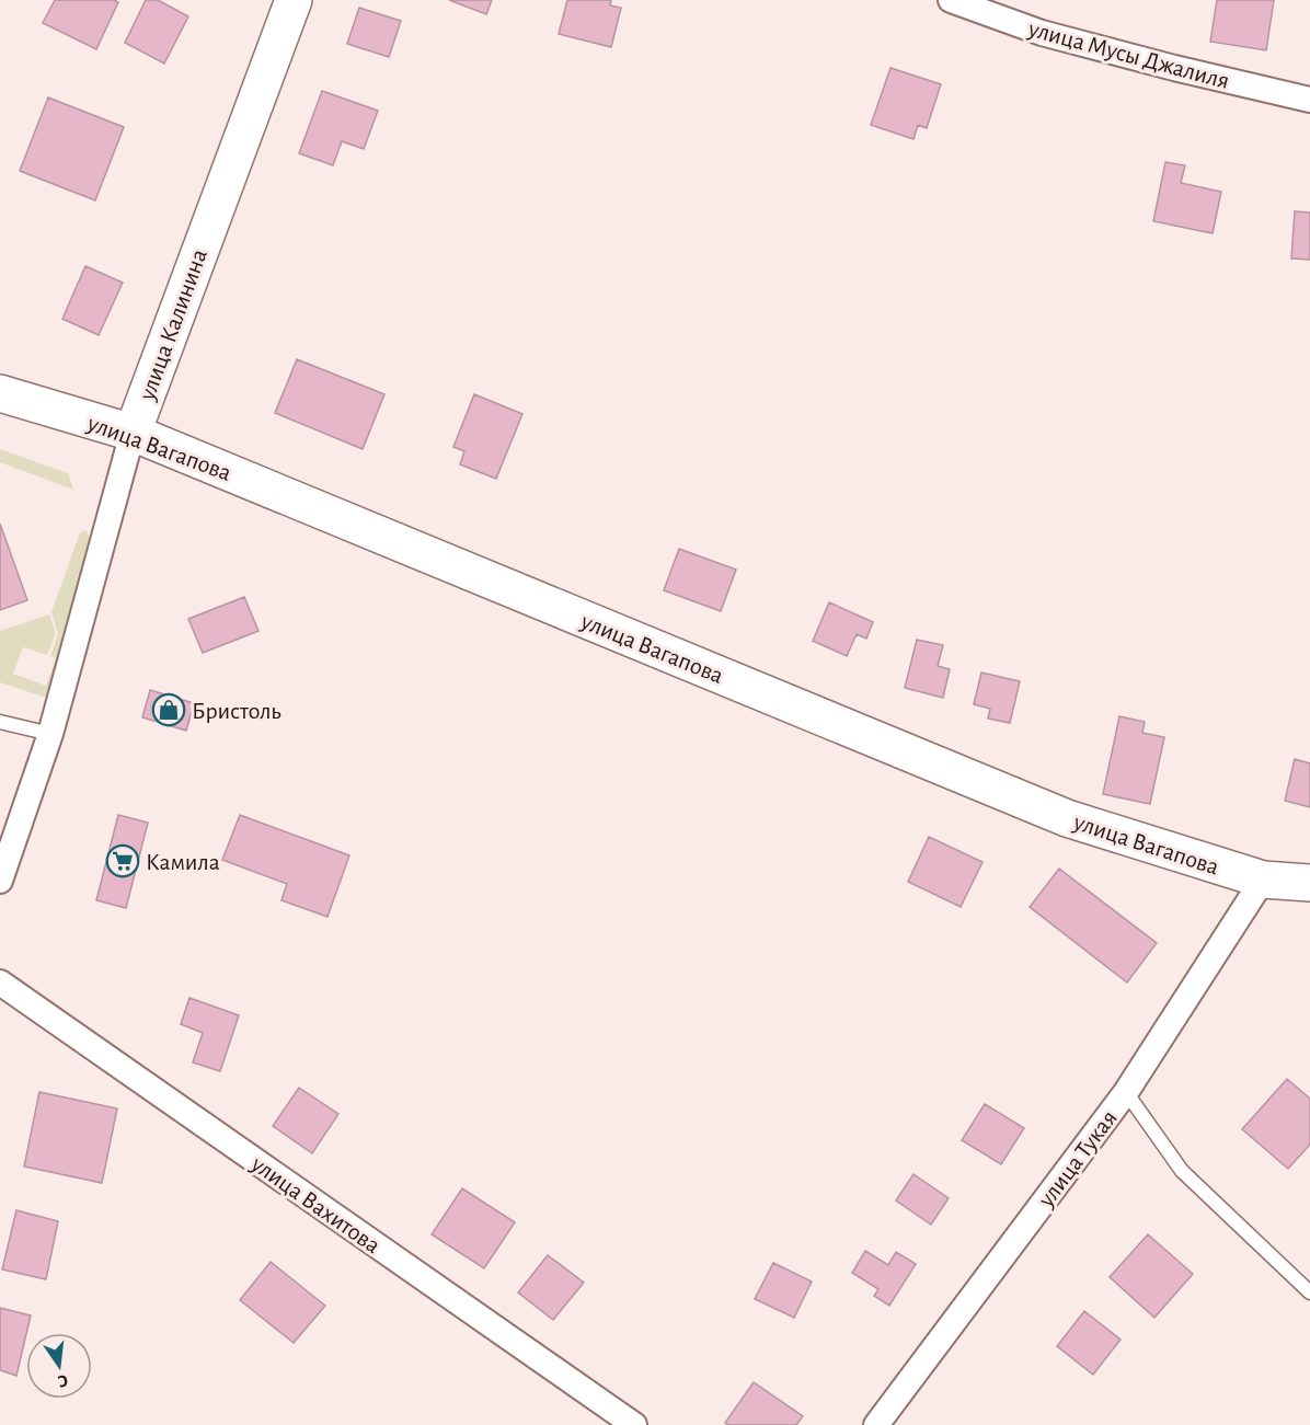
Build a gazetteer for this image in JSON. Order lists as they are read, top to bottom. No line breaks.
{"streets":{"street":["улица Мусы Джалиля","улица Калинина","улица Вагапова","улица Тукая","улица Вахитова"]},"crossings":[["улица Калинина","улица Вагапова"],["улица Вагапова","улица Тукая"]],"places":{"shop":["Бристоль"],"supermarket":["Камила"]},"north":"bottom"}
